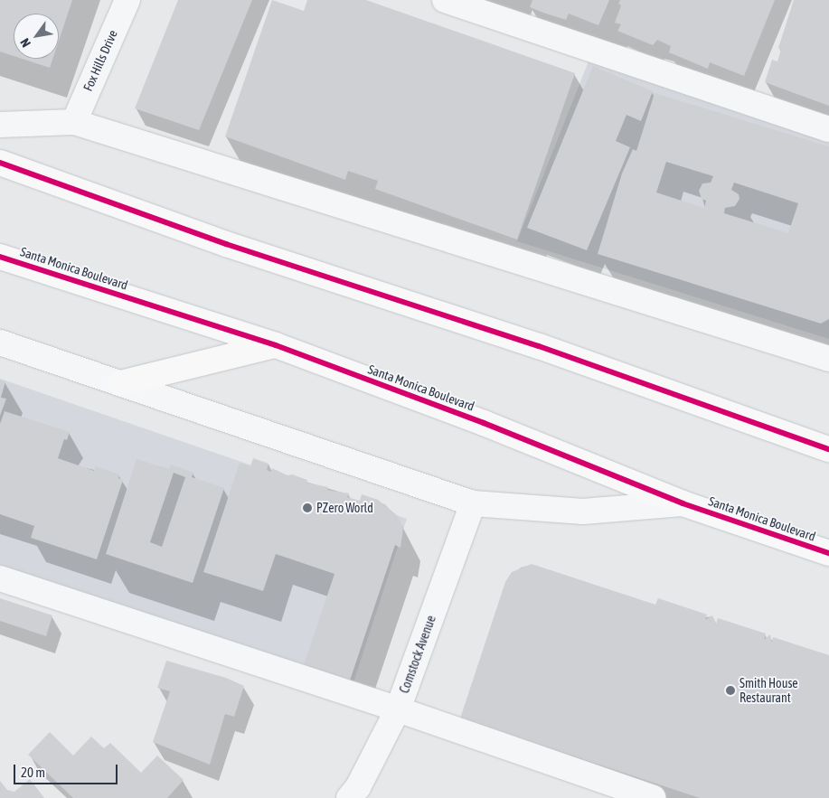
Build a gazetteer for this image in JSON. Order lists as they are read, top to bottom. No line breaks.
{"streets":{"main road":["Santa Monica Boulevard"],"street":["Fox Hills Drive","Comstock Avenue"]},"crossings":[["Santa Monica Boulevard","Comstock Avenue"]],"places":["PZero World","Smith House Restaurant"],"scale_bar":"20 m","north":"bottom left"}
